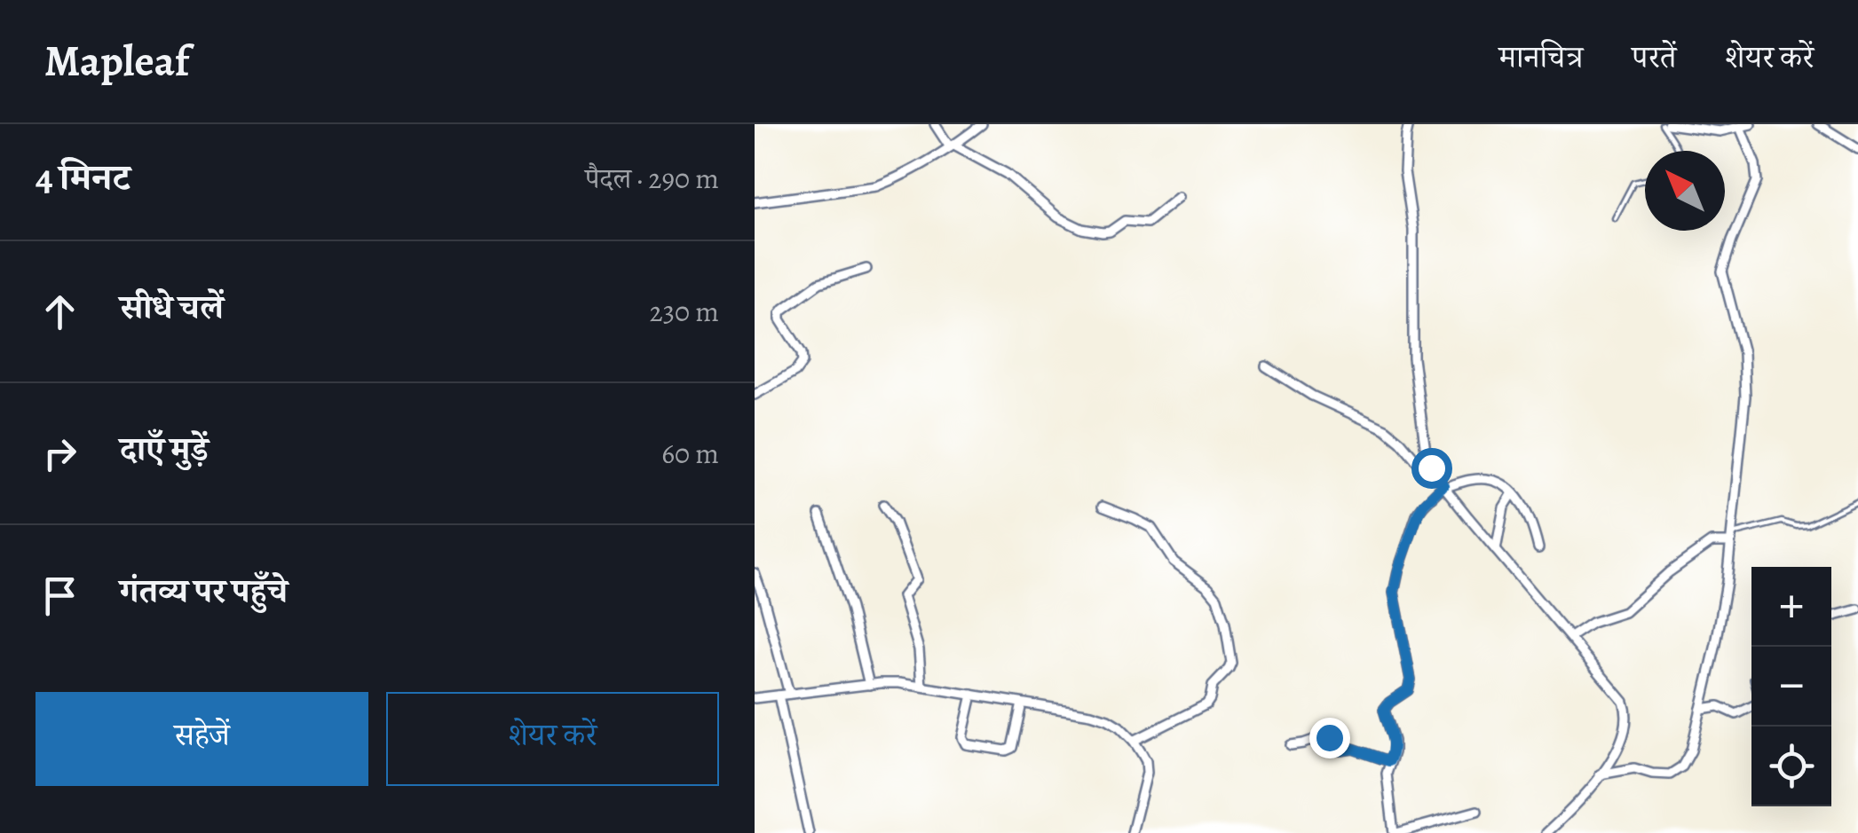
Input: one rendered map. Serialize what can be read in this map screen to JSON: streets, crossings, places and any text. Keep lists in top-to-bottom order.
{
  "north": "top left",
  "page": {
    "header": "Mapleaf",
    "nav": ["मानचित्र", "परतें", "शेयर करें"],
    "heading": ["4 मिनट", "पैदल · 290 m"],
    "list": [
      ["सीधे चलें", "230 m"],
      ["दाएँ मुड़ें", "60 m"],
      "गंतव्य पर पहुँचे"
    ],
    "map_buttons": ["+", "−"],
    "buttons": ["सहेजें", "शेयर करें"]
  }
}
